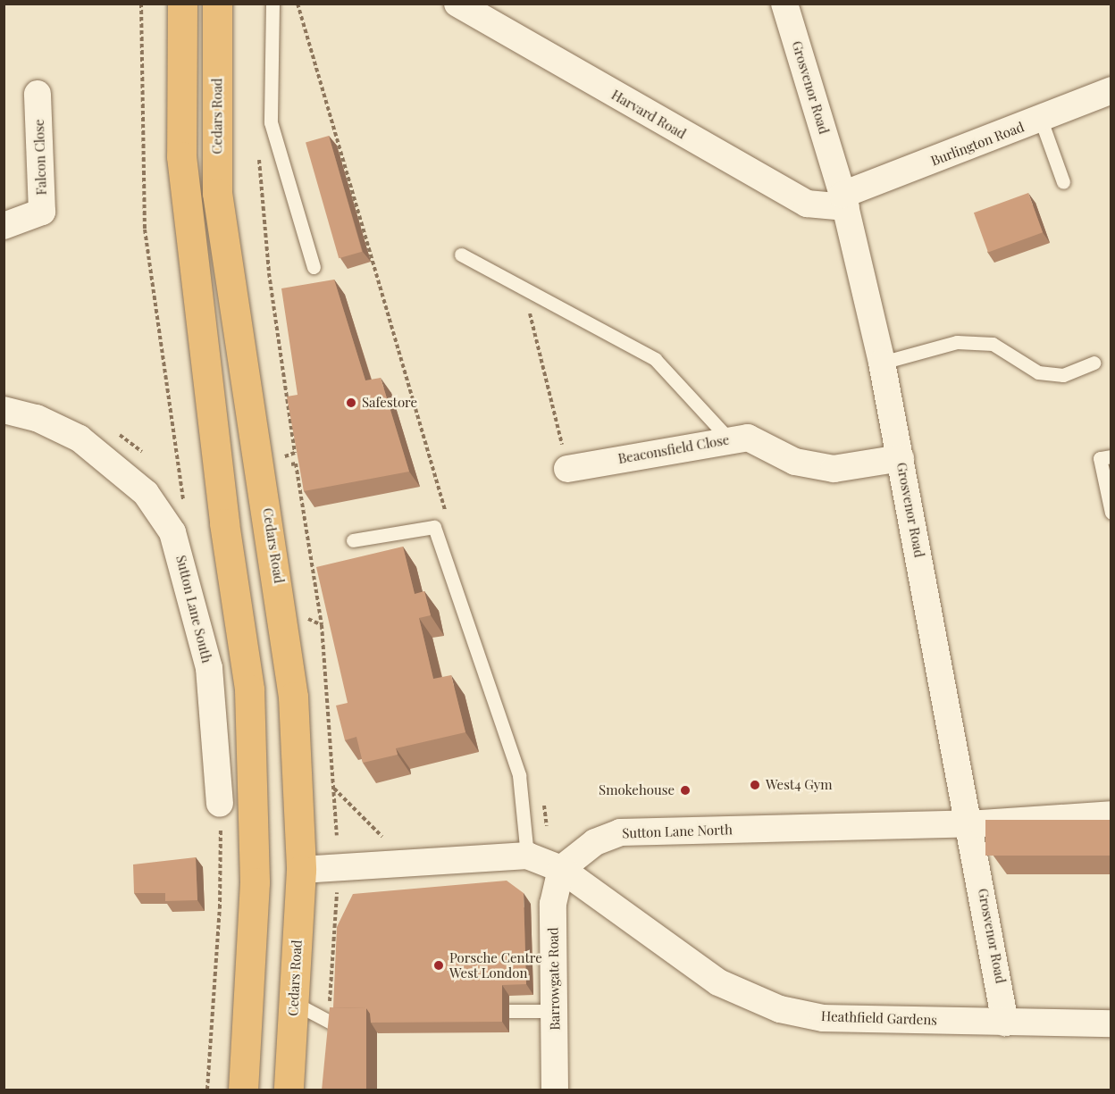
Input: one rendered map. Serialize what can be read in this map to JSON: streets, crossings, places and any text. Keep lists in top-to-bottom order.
{
  "streets": {
    "highway": ["Cedars Road"],
    "street": [
      "Grosvenor Road",
      "Harvard Road",
      "Burlington Road",
      "Falcon Close",
      "Beaconsfield Close",
      "Sutton Lane South",
      "Sutton Lane North",
      "Barrowgate Road",
      "Heathfield Gardens"
    ]
  },
  "crossings": [
    ["Grosvenor Road", "Harvard Road"],
    ["Grosvenor Road", "Burlington Road"],
    ["Grosvenor Road", "Beaconsfield Close"],
    ["Grosvenor Road", "Sutton Lane North"],
    ["Grosvenor Road", "Heathfield Gardens"],
    ["Harvard Road", "Burlington Road"],
    ["Sutton Lane North", "Barrowgate Road"],
    ["Sutton Lane North", "Heathfield Gardens"],
    ["Barrowgate Road", "Heathfield Gardens"]
  ],
  "places": [
    "Safestore",
    "West4 Gym",
    "Smokehouse",
    "Porsche Centre West London"
  ]
}
